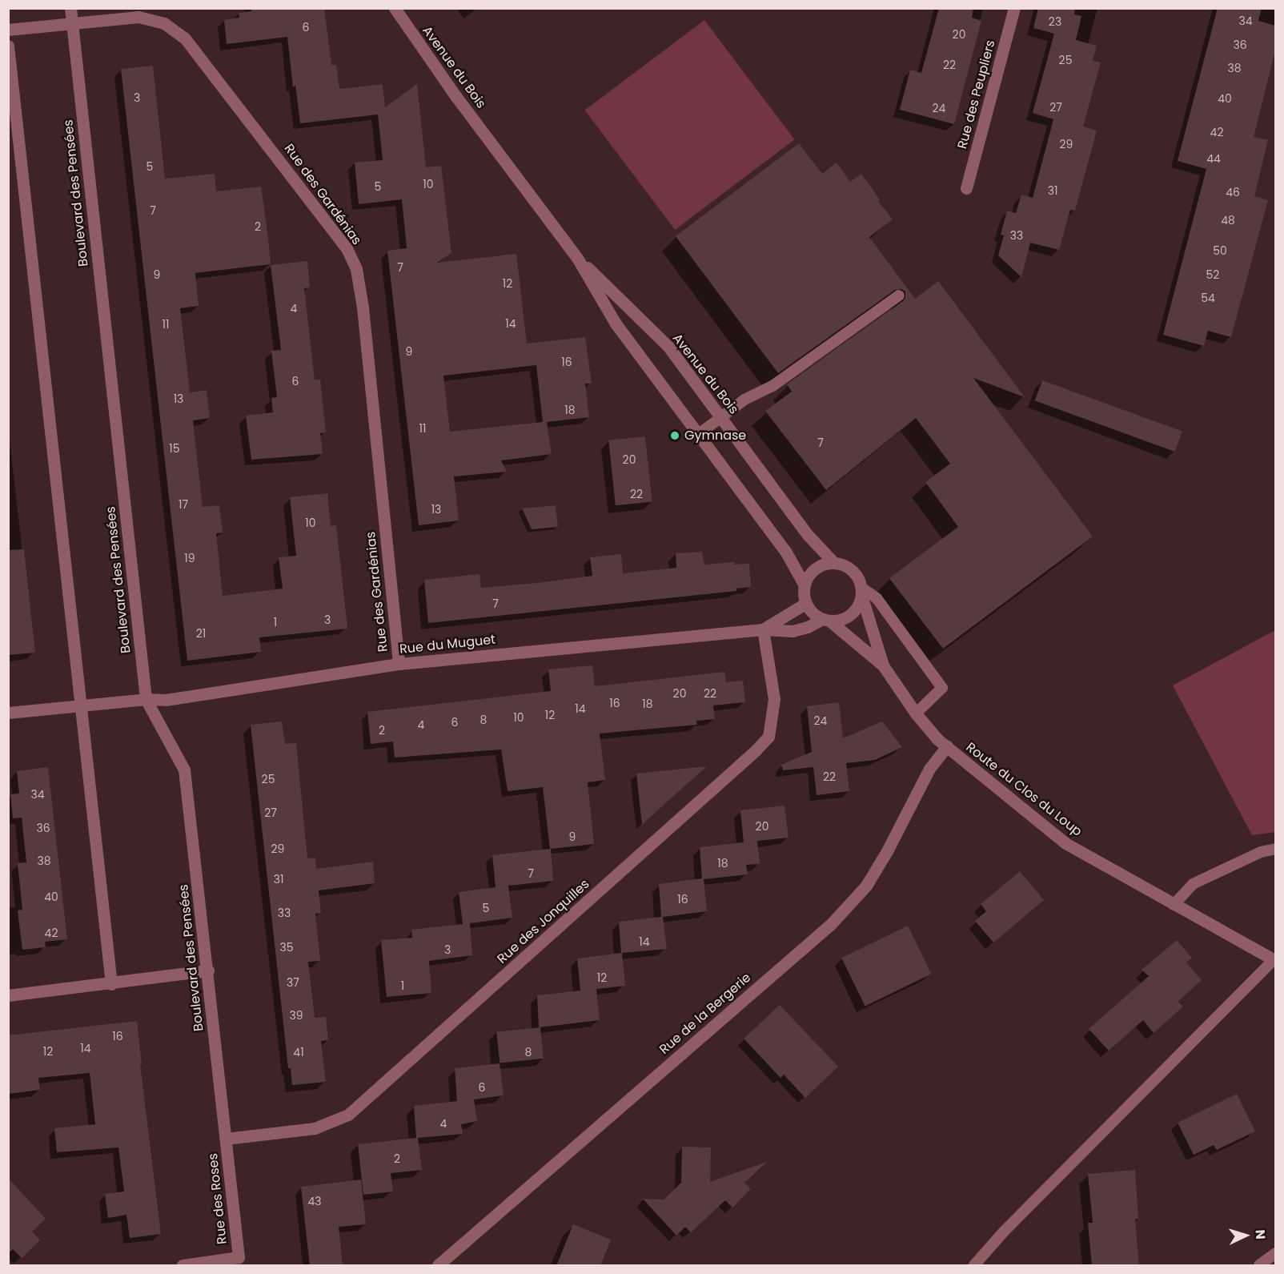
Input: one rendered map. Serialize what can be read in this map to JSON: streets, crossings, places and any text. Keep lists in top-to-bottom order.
{
  "streets": {
    "street": [
      "Avenue du Bois",
      "Rue des Peupliers",
      "Boulevard des Pensées",
      "Rue des Gardénias",
      "Rue du Muguet",
      "Route du Clos du Loup",
      "Rue des Jonquilles",
      "Rue de la Bergerie",
      "Rue des Roses"
    ]
  },
  "crossings": [
    ["Avenue du Bois", "Rue du Muguet"],
    ["Avenue du Bois", "Route du Clos du Loup"],
    ["Boulevard des Pensées", "Rue des Gardénias"],
    ["Boulevard des Pensées", "Rue du Muguet"],
    ["Boulevard des Pensées", "Rue des Jonquilles"],
    ["Boulevard des Pensées", "Rue des Roses"],
    ["Rue des Gardénias", "Rue du Muguet"],
    ["Rue du Muguet", "Route du Clos du Loup"],
    ["Rue du Muguet", "Rue des Jonquilles"],
    ["Route du Clos du Loup", "Rue de la Bergerie"],
    ["Rue des Jonquilles", "Rue des Roses"]
  ],
  "places": ["Gymnase"],
  "house_numbers": [
    "34",
    "23",
    "6",
    "20",
    "36",
    "25",
    "22",
    "38",
    "3",
    "40",
    "27",
    "24",
    "42",
    "29",
    "44",
    "5",
    "10",
    "5",
    "31",
    "46",
    "7",
    "48",
    "2",
    "33",
    "50",
    "7",
    "9",
    "52",
    "12",
    "54",
    "4",
    "14",
    "11",
    "9",
    "16",
    "6",
    "13",
    "18",
    "11",
    "7",
    "15",
    "20",
    "22",
    "17",
    "13",
    "10",
    "19",
    "7",
    "3",
    "1",
    "21",
    "20",
    "22",
    "16",
    "18",
    "14",
    "12",
    "10",
    "8",
    "24",
    "6",
    "4",
    "2",
    "22",
    "25",
    "34",
    "27",
    "20",
    "36",
    "9",
    "29",
    "38",
    "18",
    "7",
    "31",
    "40",
    "16",
    "5",
    "33",
    "42",
    "14",
    "35",
    "3",
    "12",
    "37",
    "1",
    "39",
    "16",
    "14",
    "12",
    "41",
    "8",
    "6",
    "4",
    "2",
    "43"
  ],
  "north": "right"
}
